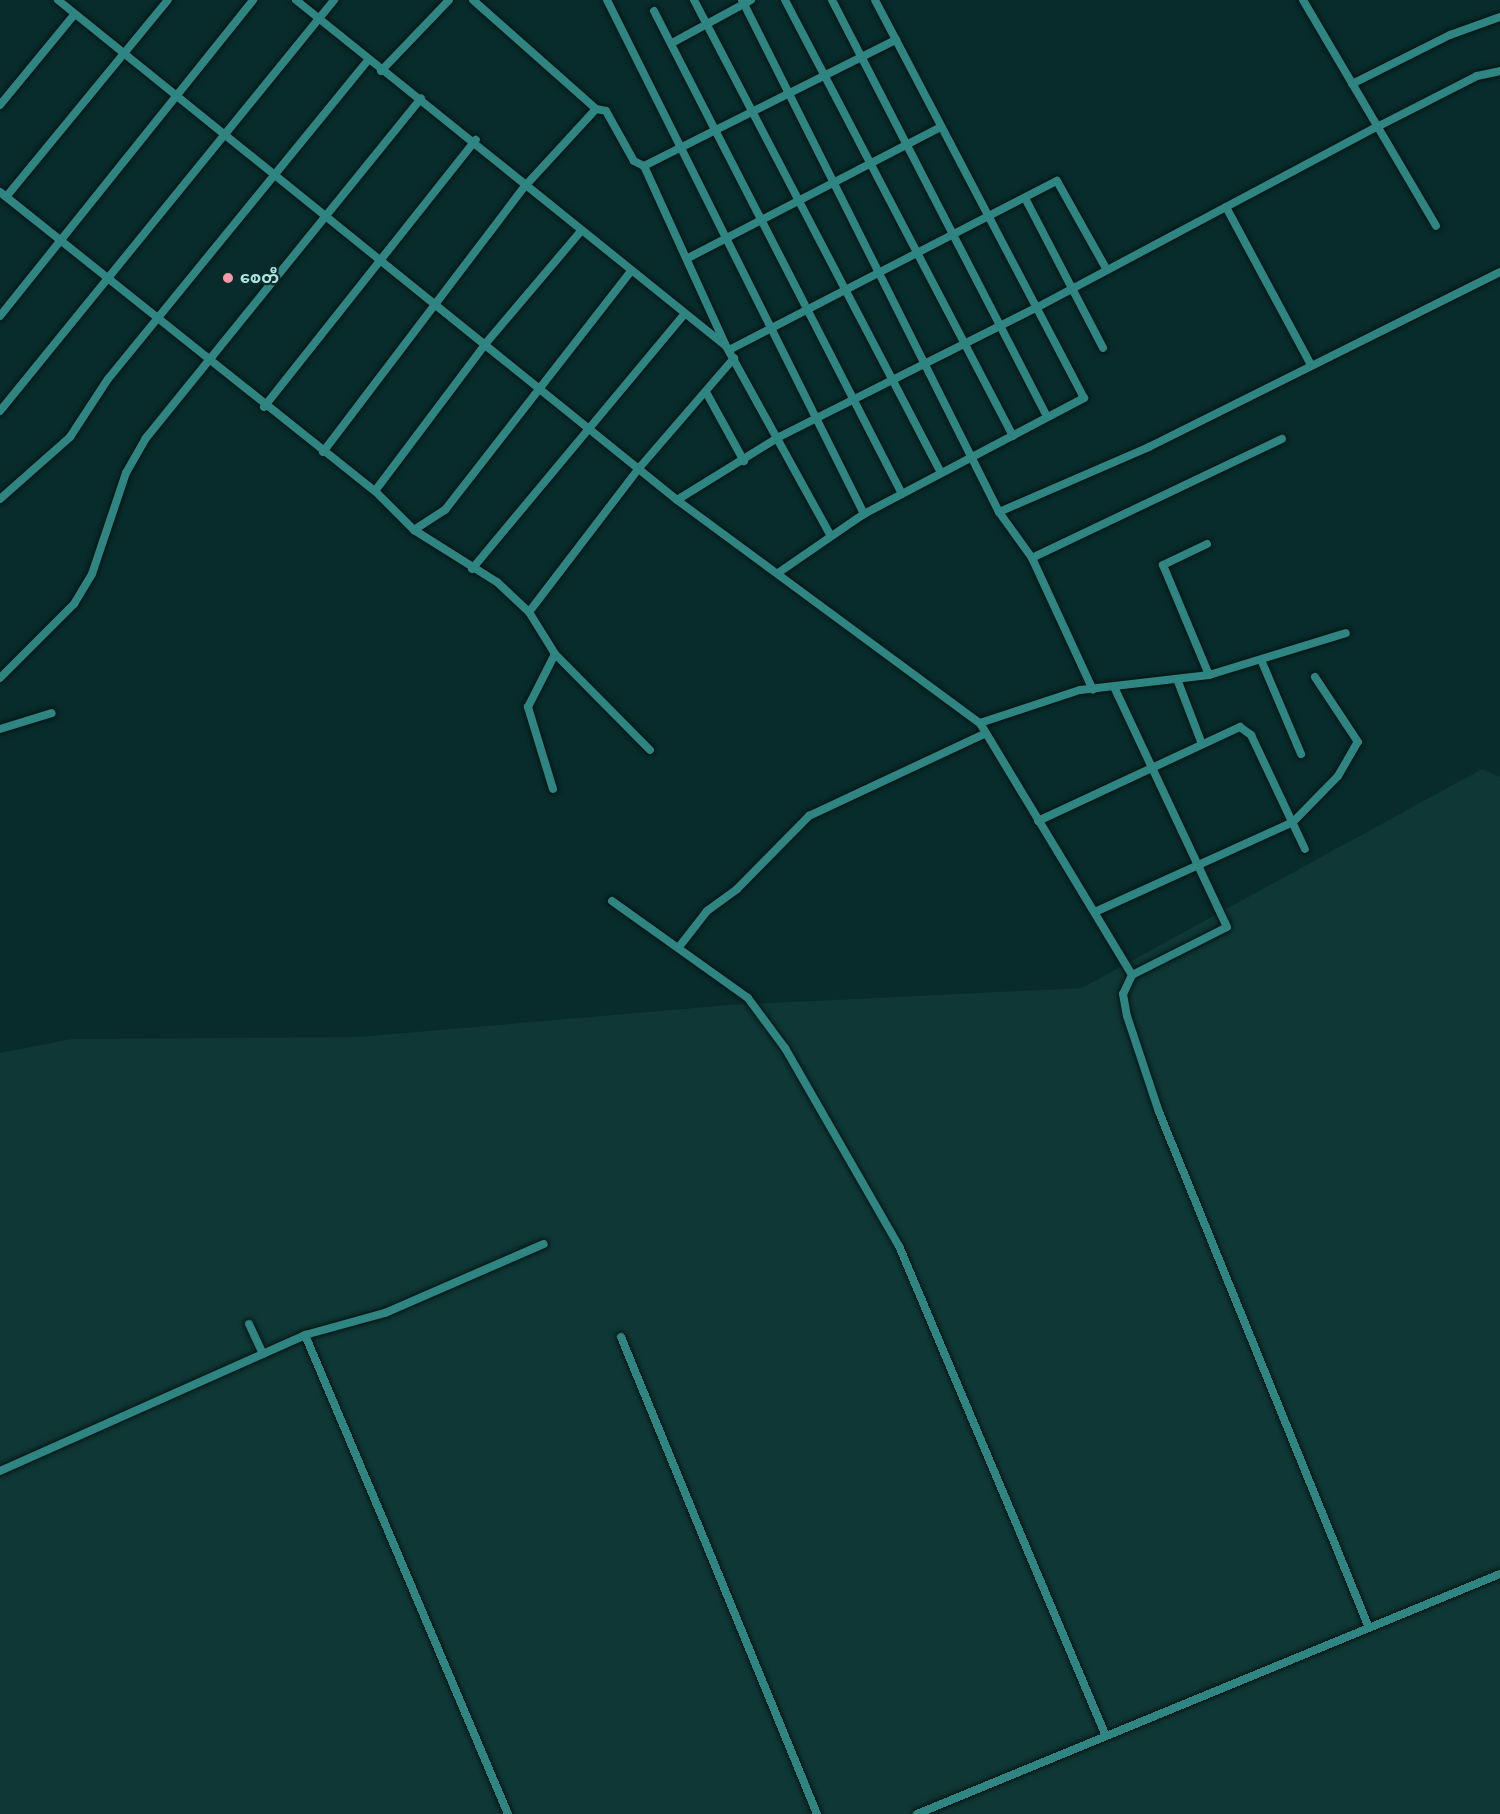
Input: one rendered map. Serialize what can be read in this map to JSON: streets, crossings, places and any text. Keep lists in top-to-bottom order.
{
  "places": ["စေတီ"]
}
